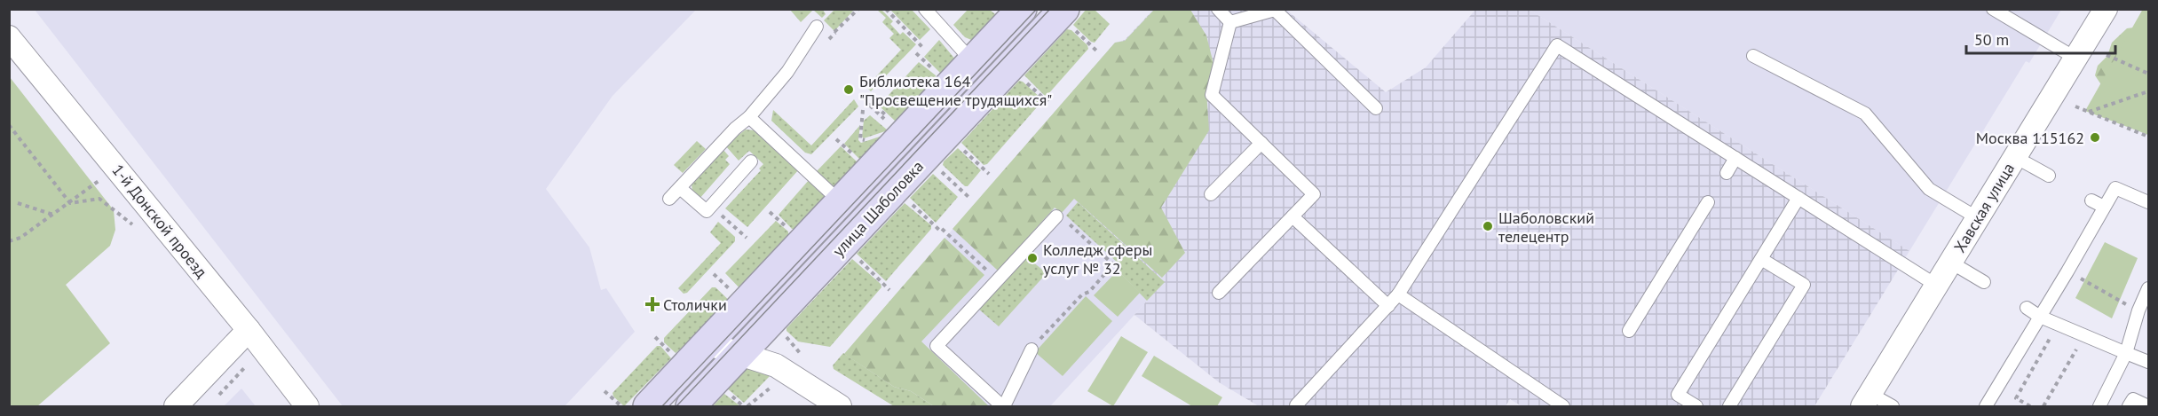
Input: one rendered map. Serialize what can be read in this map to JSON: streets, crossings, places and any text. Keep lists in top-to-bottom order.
{
  "streets": {
    "main road": ["улица Шаболовка"],
    "street": ["Хавская улица", "1-й Донской проезд"]
  },
  "places": {
    "other": [
      "Библиотека 164 \"Просвещение трудящихся\"",
      "Москва 115162",
      "Шаболовский телецентр",
      "Колледж сферы услуг № 32"
    ],
    "health": ["Столички"]
  },
  "scale_bar": "50 m"
}
